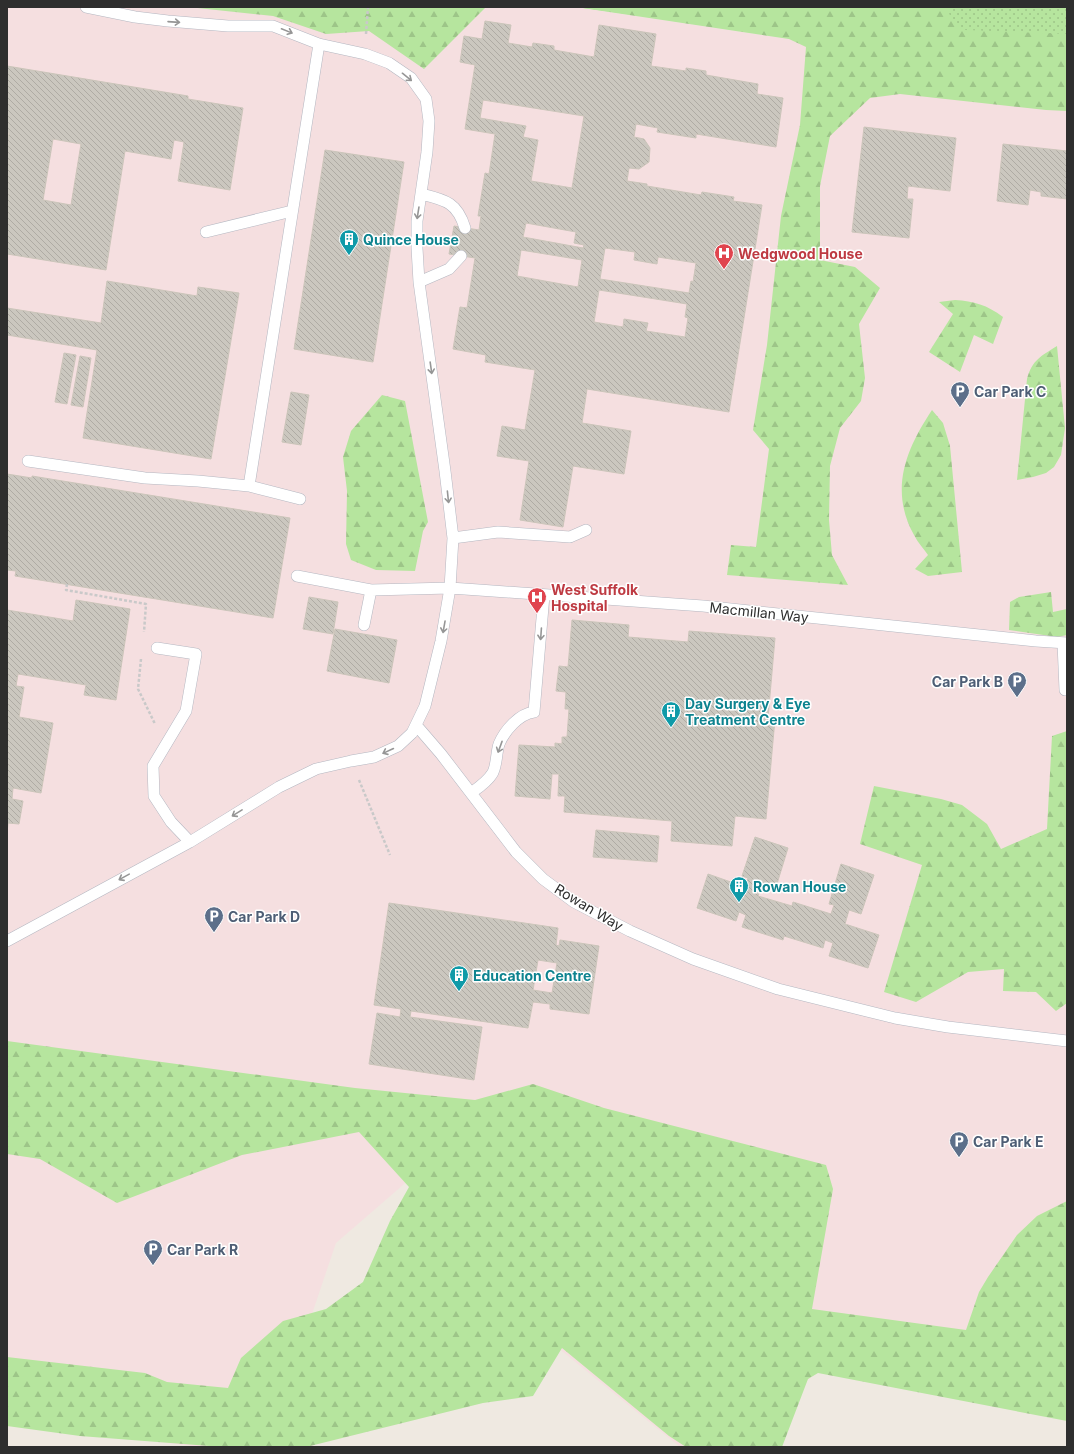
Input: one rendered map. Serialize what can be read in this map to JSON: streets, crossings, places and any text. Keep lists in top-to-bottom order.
{
  "streets": {
    "lane": ["Macmillan Way", "Rowan Way"]
  },
  "places": {
    "building": [
      "Quince House",
      "Day Surgery & Eye Treatment Centre",
      "Rowan House",
      "Education Centre"
    ],
    "hospital": ["Wedgwood House", "West Suffolk Hospital"],
    "parking": [
      "Car Park C",
      "Car Park B",
      "Car Park D",
      "Car Park E",
      "Car Park R"
    ]
  }
}
